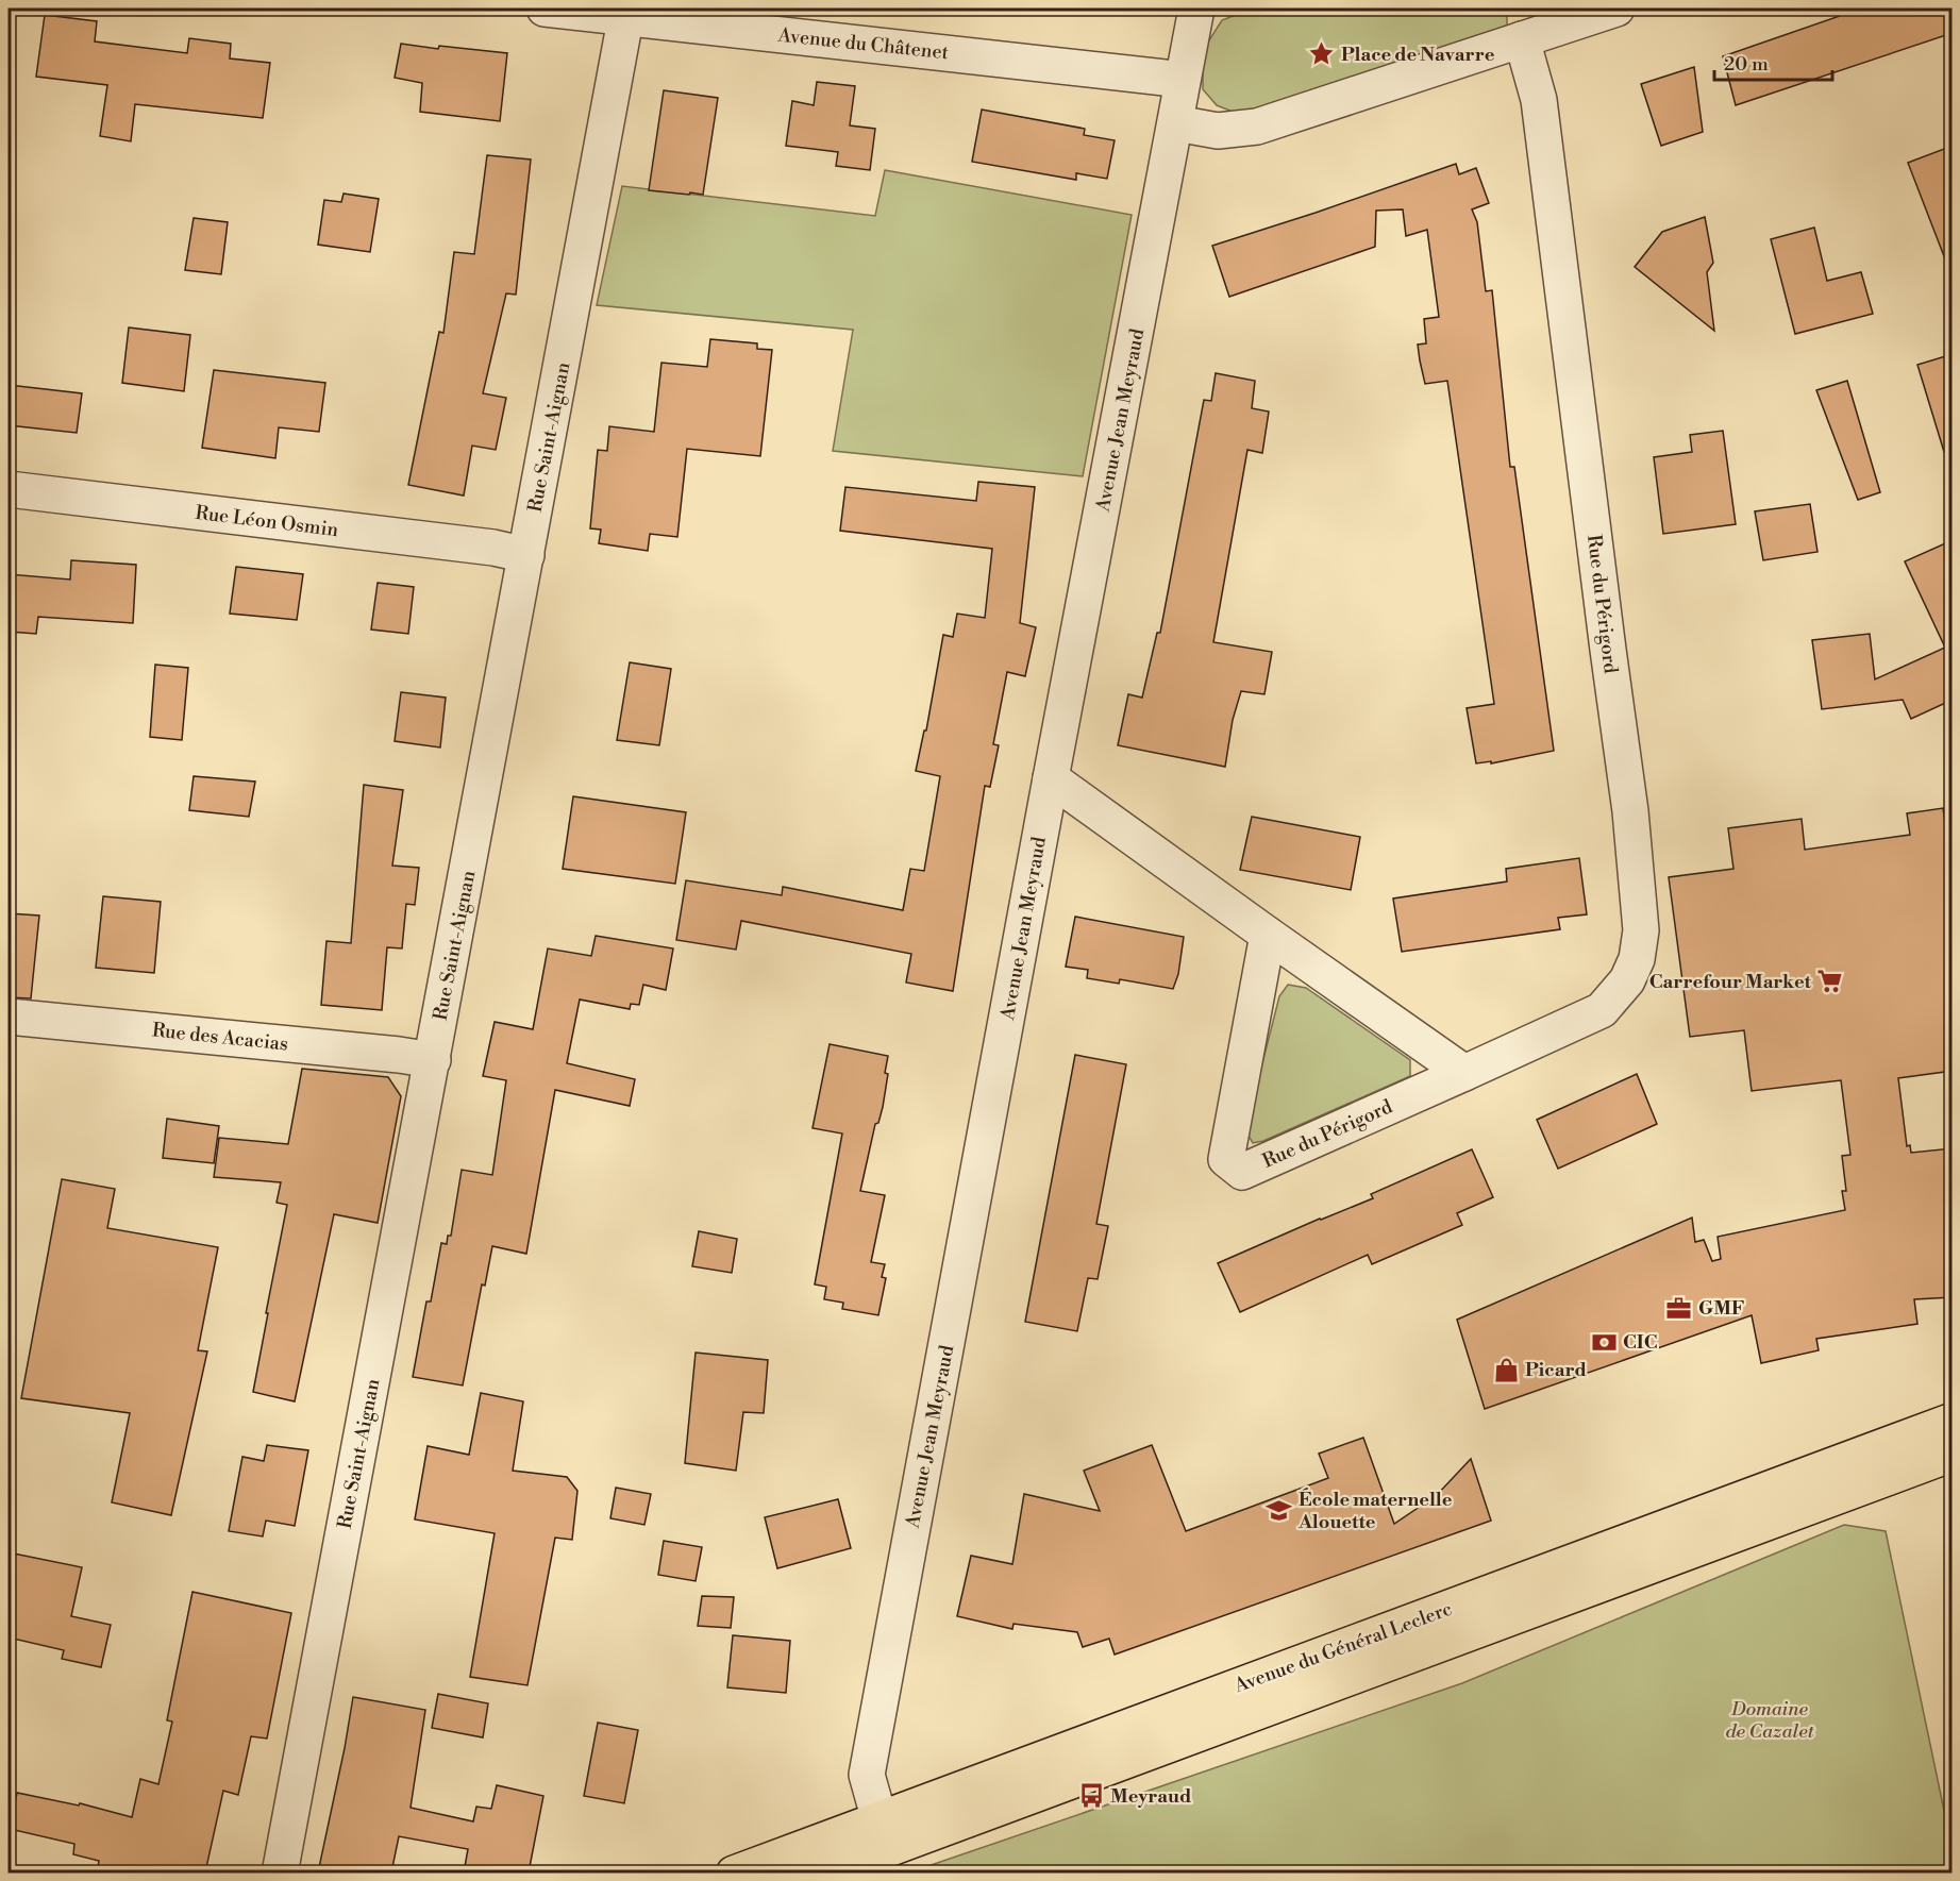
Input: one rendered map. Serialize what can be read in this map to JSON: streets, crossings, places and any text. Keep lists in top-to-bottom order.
{
  "streets": {
    "main road": ["Avenue du Général Leclerc"],
    "street": [
      "Avenue du Châtenet",
      "Avenue Jean Meyraud",
      "Rue Saint-Aignan",
      "Rue Léon Osmin",
      "Rue du Périgord",
      "Rue des Acacias"
    ]
  },
  "crossings": [
    ["Avenue du Châtenet", "Avenue Jean Meyraud"],
    ["Avenue du Châtenet", "Rue Saint-Aignan"],
    ["Avenue Jean Meyraud", "Avenue du Général Leclerc"],
    ["Rue Saint-Aignan", "Rue Léon Osmin"],
    ["Rue Saint-Aignan", "Rue des Acacias"]
  ],
  "parks": ["Domaine de Cazalet"],
  "places": {
    "place": ["Place de Navarre"],
    "supermarket": ["Carrefour Market"],
    "office": ["GMF"],
    "bank": ["CIC"],
    "shop": ["Picard"],
    "school or university": ["École maternelle Alouette"],
    "bus stop": ["Meyraud"]
  },
  "scale_bar": "20 m"
}
